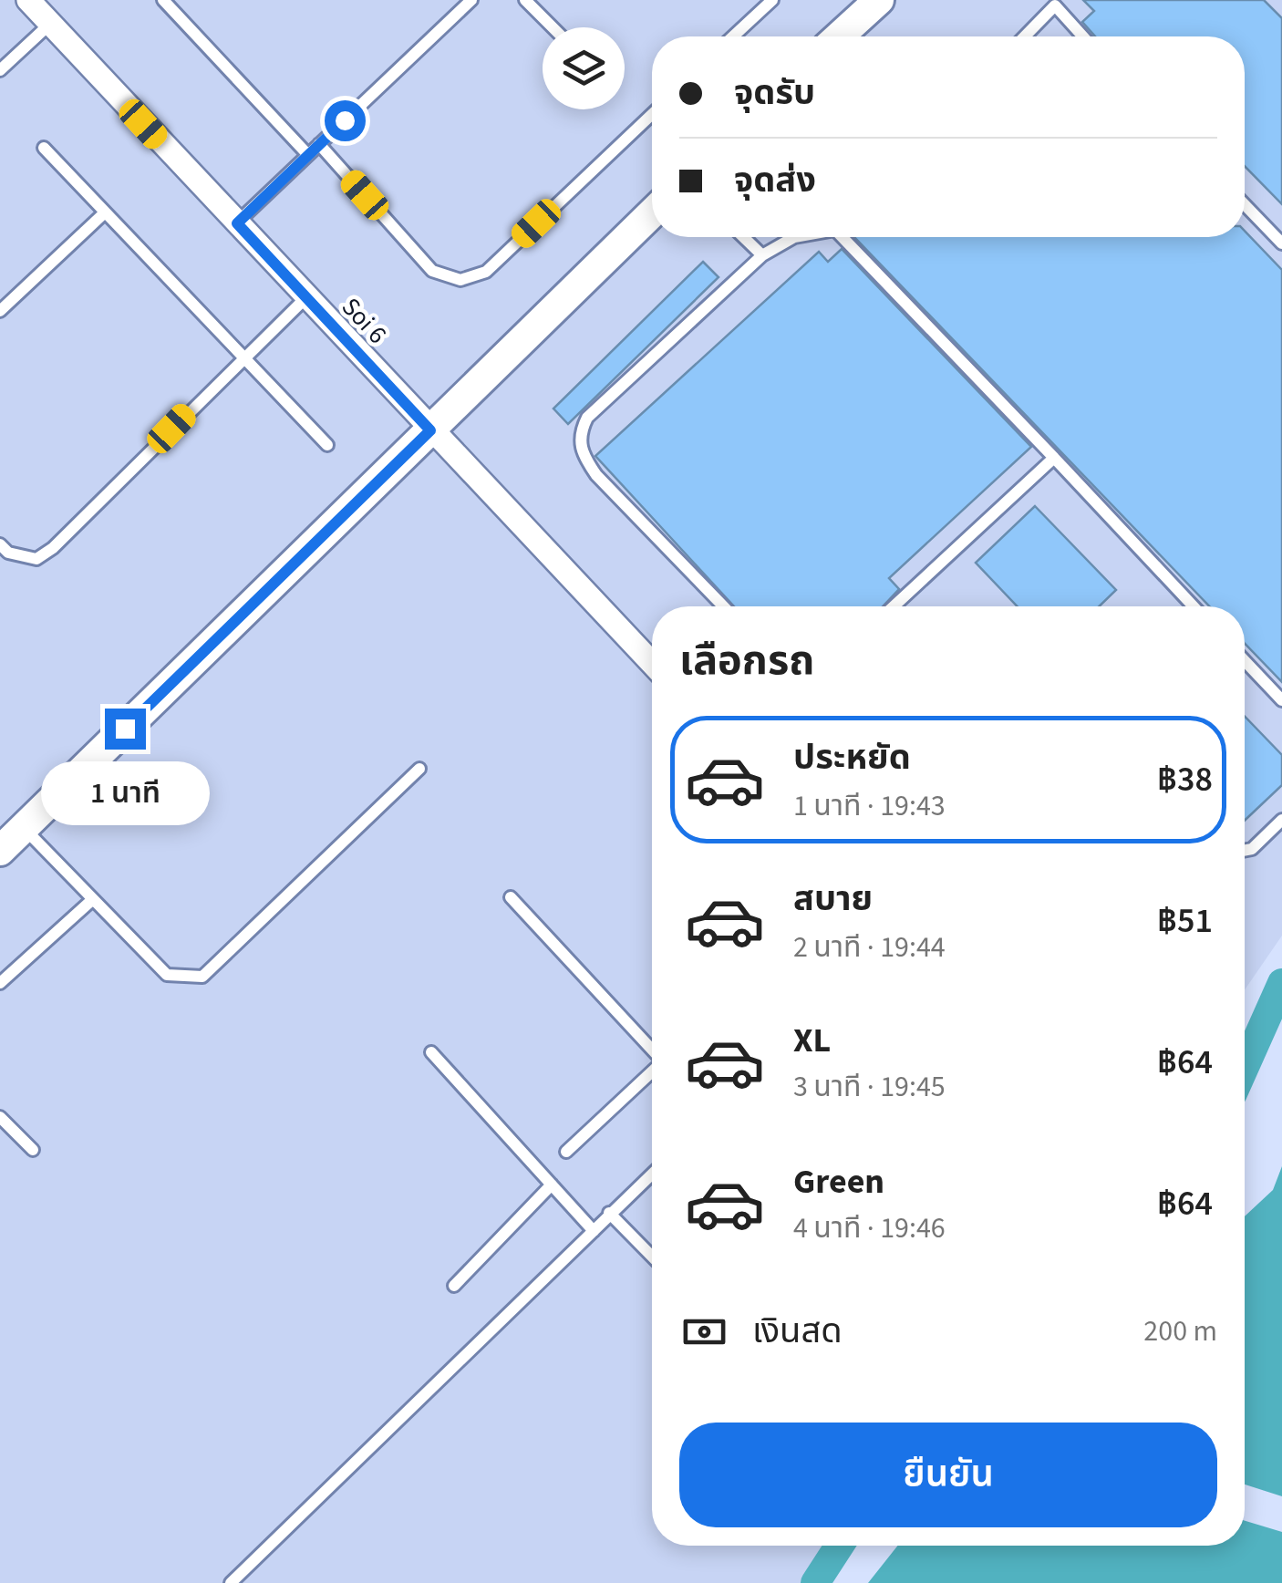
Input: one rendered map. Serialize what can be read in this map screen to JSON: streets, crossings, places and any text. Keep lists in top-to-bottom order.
{
  "streets": {
    "street": ["Soi 6"]
  },
  "page": {
    "banner": ["จุดรับ", "จุดส่ง"],
    "heading": "เลือกรถ",
    "list": [
      {
        "name": "ประหยัด",
        "note": "1 นาที · 19:43",
        "value": "฿38"
      },
      {
        "name": "สบาย",
        "note": "2 นาที · 19:44",
        "value": "฿51"
      },
      {
        "name": "XL",
        "note": "3 นาที · 19:45",
        "value": "฿64"
      },
      {
        "name": "Green",
        "note": "4 นาที · 19:46",
        "value": "฿64"
      }
    ],
    "bubble": "1 นาที",
    "pay": ["เงินสด", "200 m"],
    "buttons": "ยืนยัน"
  }
}
